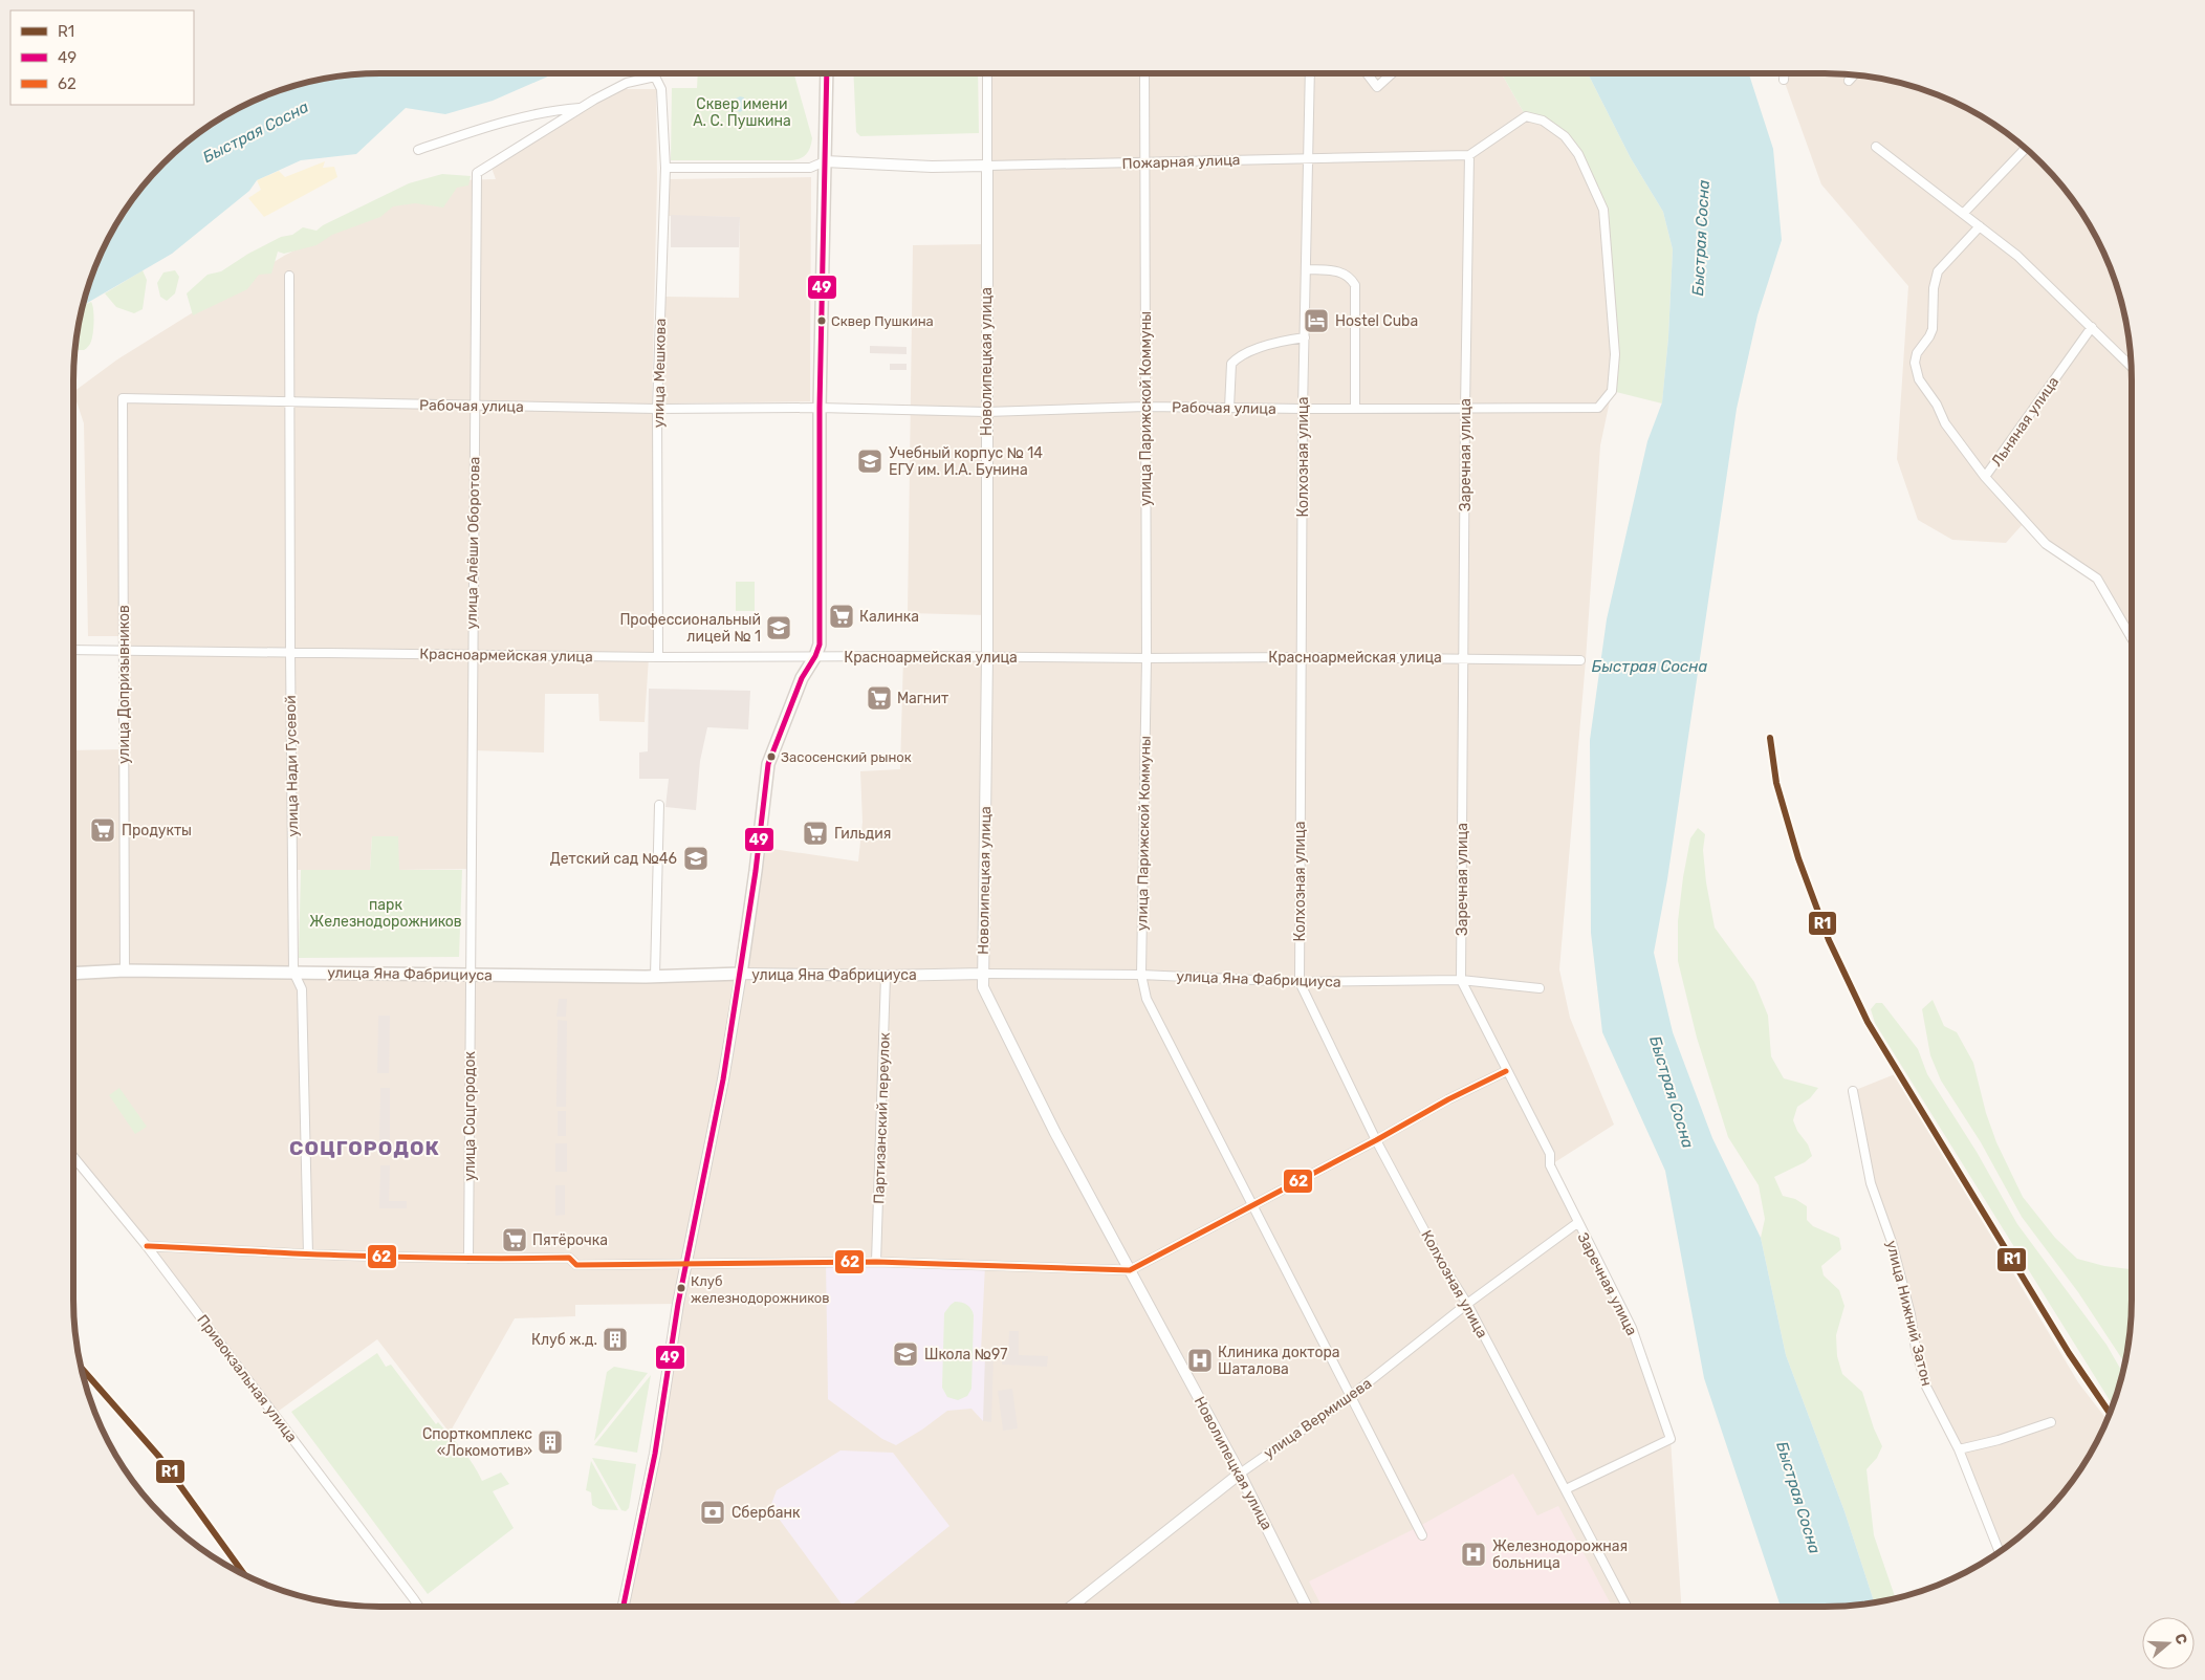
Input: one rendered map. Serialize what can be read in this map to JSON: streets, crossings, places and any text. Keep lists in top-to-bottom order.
{
  "streets": {
    "main road": ["улица Яна Фабрициуса"],
    "street": [
      "Пожарная улица",
      "Новолипецкая улица",
      "улица Мешкова",
      "Рабочая улица",
      "улица Парижской Коммуны",
      "Льняная улица",
      "Заречная улица",
      "Колхозная улица",
      "улица Алёши Оборотова",
      "Красноармейская улица",
      "улица Допризывников",
      "улица Нади Гусевой",
      "улица Соцгородок",
      "Партизанский переулок",
      "улица Нижний Затон",
      "Привокзальная улица",
      "улица Вермишева"
    ]
  },
  "crossings": [
    ["Пожарная улица", "Новолипецкая улица"],
    ["Пожарная улица", "Рабочая улица"],
    ["Пожарная улица", "улица Парижской Коммуны"],
    ["Пожарная улица", "Заречная улица"],
    ["Пожарная улица", "Колхозная улица"],
    ["Новолипецкая улица", "Рабочая улица"],
    ["Новолипецкая улица", "Красноармейская улица"],
    ["Новолипецкая улица", "улица Яна Фабрициуса"],
    ["Новолипецкая улица", "улица Вермишева"],
    ["улица Мешкова", "Рабочая улица"],
    ["улица Мешкова", "улица Алёши Оборотова"],
    ["улица Мешкова", "Красноармейская улица"],
    ["Рабочая улица", "улица Парижской Коммуны"],
    ["Рабочая улица", "Заречная улица"],
    ["Рабочая улица", "Колхозная улица"],
    ["Рабочая улица", "улица Алёши Оборотова"],
    ["Рабочая улица", "улица Допризывников"],
    ["Рабочая улица", "улица Нади Гусевой"],
    ["улица Парижской Коммуны", "Красноармейская улица"],
    ["улица Парижской Коммуны", "улица Яна Фабрициуса"],
    ["улица Парижской Коммуны", "улица Вермишева"],
    ["Заречная улица", "Колхозная улица"],
    ["Заречная улица", "Красноармейская улица"],
    ["Заречная улица", "улица Яна Фабрициуса"],
    ["Заречная улица", "улица Вермишева"],
    ["Колхозная улица", "Красноармейская улица"],
    ["Колхозная улица", "улица Яна Фабрициуса"],
    ["Колхозная улица", "улица Вермишева"],
    ["улица Алёши Оборотова", "Красноармейская улица"],
    ["улица Алёши Оборотова", "улица Яна Фабрициуса"],
    ["улица Алёши Оборотова", "улица Соцгородок"],
    ["Красноармейская улица", "улица Допризывников"],
    ["Красноармейская улица", "улица Нади Гусевой"],
    ["улица Допризывников", "улица Яна Фабрициуса"],
    ["улица Нади Гусевой", "улица Яна Фабрициуса"],
    ["улица Яна Фабрициуса", "улица Соцгородок"],
    ["улица Яна Фабрициуса", "Партизанский переулок"]
  ],
  "districts": ["СОЦГОРОДОК"],
  "water": ["Быстрая Сосна"],
  "parks": ["Сквер имени А. С. Пушкина", "парк Железнодорожников"],
  "places": {
    "other": ["Сквер Пушкина", "Засосенский рынок", "Клуб железнодорожников"],
    "hotel": ["Hostel Cuba"],
    "school or university": [
      "Учебный корпус № 14 ЕГУ им. И.А. Бунина",
      "Профессиональный лицей № 1",
      "Детский сад №46",
      "Школа №97"
    ],
    "supermarket": [
      "Калинка",
      "Магнит",
      "Продукты",
      "Гильдия",
      "Пятёрочка"
    ],
    "building": ["Клуб ж.д.", "Спорткомплекс «Локомотив»"],
    "hospital": ["Клиника доктора Шаталова", "Железнодорожная больница"],
    "bank": ["Сбербанк"]
  },
  "lines": ["transit line 49", "transit line R1", "transit line 62"],
  "legend": ["R1", "49", "62"],
  "north": "right"
}
